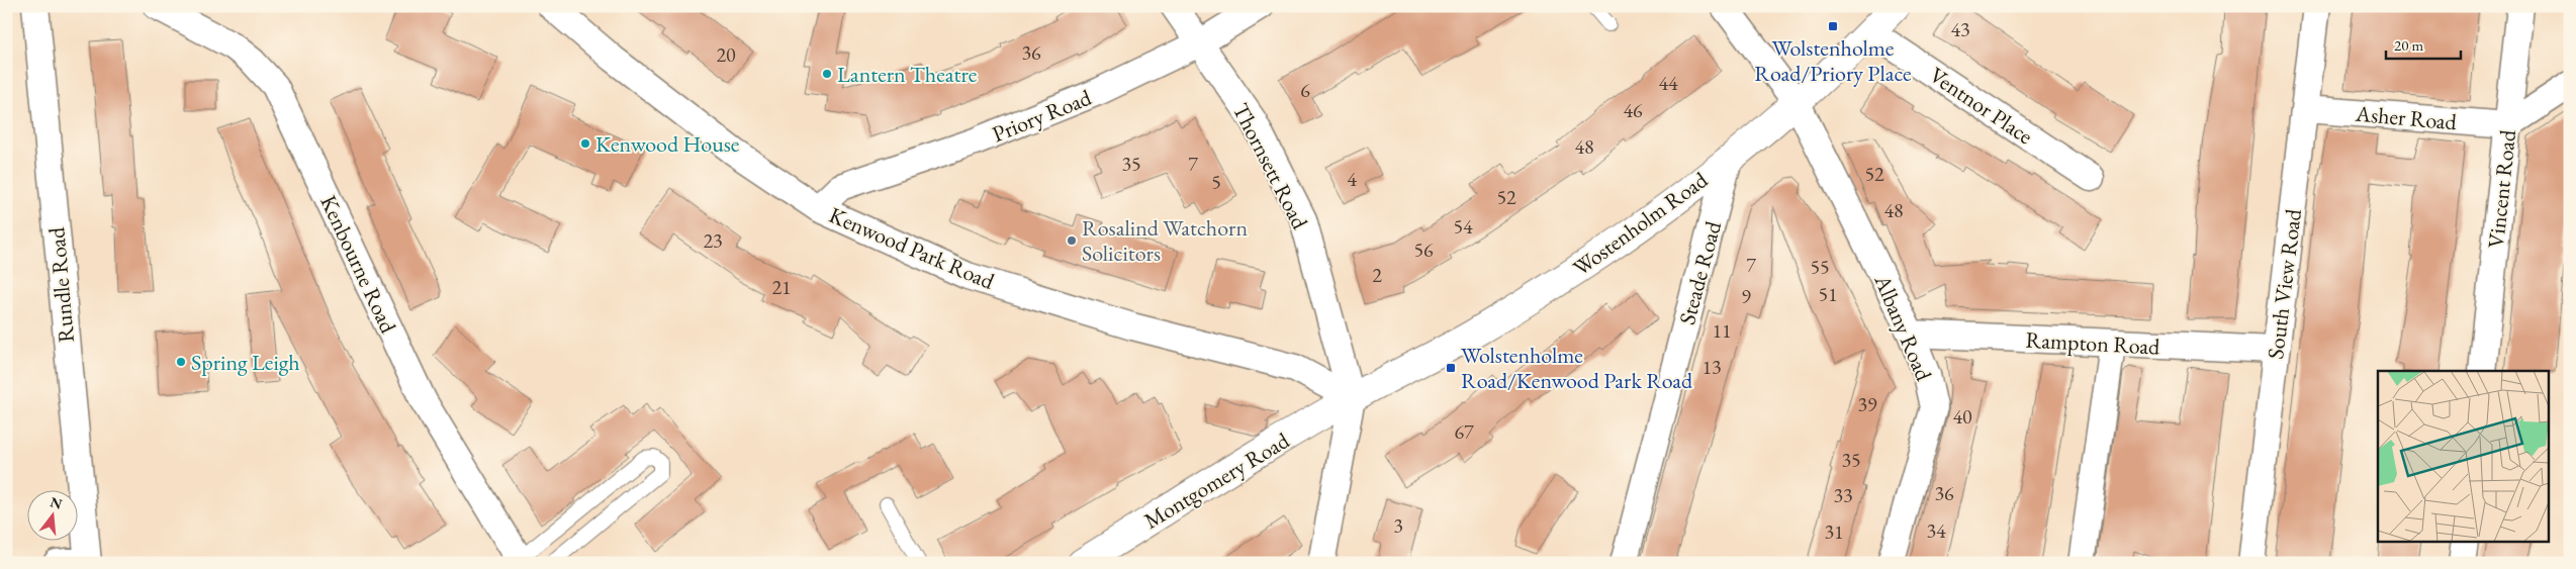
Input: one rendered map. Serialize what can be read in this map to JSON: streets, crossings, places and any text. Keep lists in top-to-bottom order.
{
  "streets": {
    "street": [
      "Ventnor Place",
      "Priory Road",
      "Asher Road",
      "Thornsett Road",
      "Vincent Road",
      "Wostenholm Road",
      "Kenwood Park Road",
      "Kenbourne Road",
      "Steade Road",
      "South View Road",
      "Rundle Road",
      "Albany Road",
      "Rampton Road",
      "Montgomery Road"
    ]
  },
  "crossings": [
    ["Ventnor Place", "Wostenholm Road"],
    ["Priory Road", "Thornsett Road"],
    ["Priory Road", "Kenwood Park Road"],
    ["Asher Road", "Vincent Road"],
    ["Asher Road", "South View Road"],
    ["Thornsett Road", "Wostenholm Road"],
    ["Thornsett Road", "Kenwood Park Road"],
    ["Thornsett Road", "Montgomery Road"],
    ["Wostenholm Road", "Kenwood Park Road"],
    ["Wostenholm Road", "Steade Road"],
    ["Wostenholm Road", "Albany Road"],
    ["Wostenholm Road", "Montgomery Road"],
    ["Kenwood Park Road", "Montgomery Road"],
    ["South View Road", "Rampton Road"],
    ["Albany Road", "Rampton Road"]
  ],
  "places": {
    "transit": ["Wolstenholme Road/Priory Place", "Wolstenholme Road/Kenwood Park Road"],
    "other": [
      "Lantern Theatre",
      "Kenwood House",
      "Rosalind Watchorn Solicitors",
      "Spring Leigh"
    ]
  },
  "house_numbers": [
    "43",
    "36",
    "20",
    "44",
    "6",
    "46",
    "48",
    "35",
    "7",
    "52",
    "4",
    "5",
    "52",
    "48",
    "54",
    "23",
    "56",
    "7",
    "55",
    "2",
    "21",
    "51",
    "9",
    "11",
    "13",
    "39",
    "40",
    "67",
    "35",
    "36",
    "33",
    "3",
    "34",
    "31"
  ],
  "scale_bar": "20 m",
  "north": "top"
}
